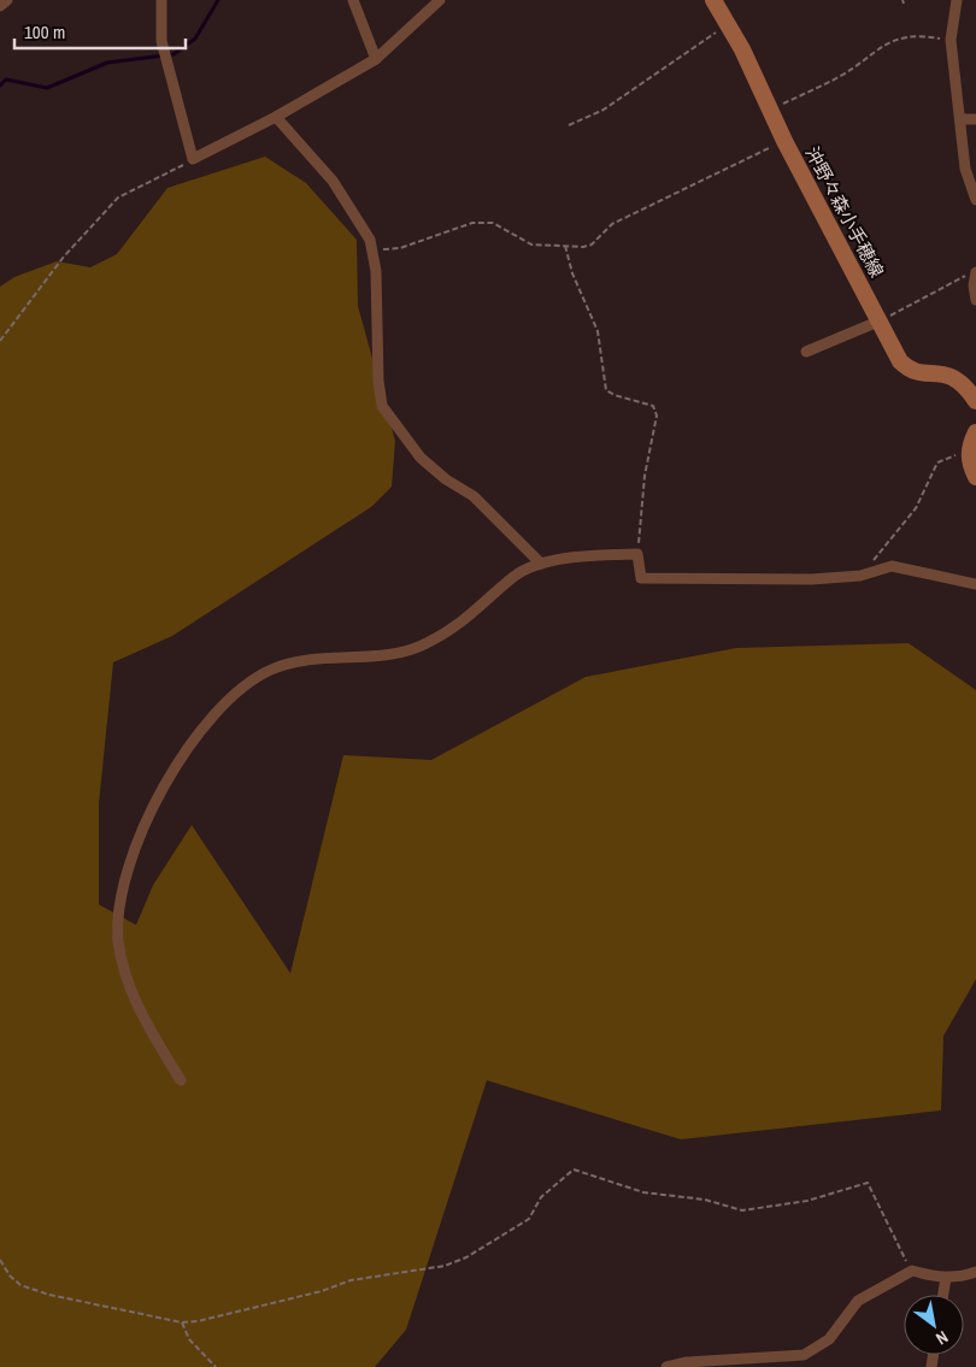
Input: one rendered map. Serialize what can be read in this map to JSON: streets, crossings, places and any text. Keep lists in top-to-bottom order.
{
  "streets": {
    "main road": ["沖野々森小手穂線"]
  },
  "scale_bar": "100 m",
  "north": "bottom right"
}
